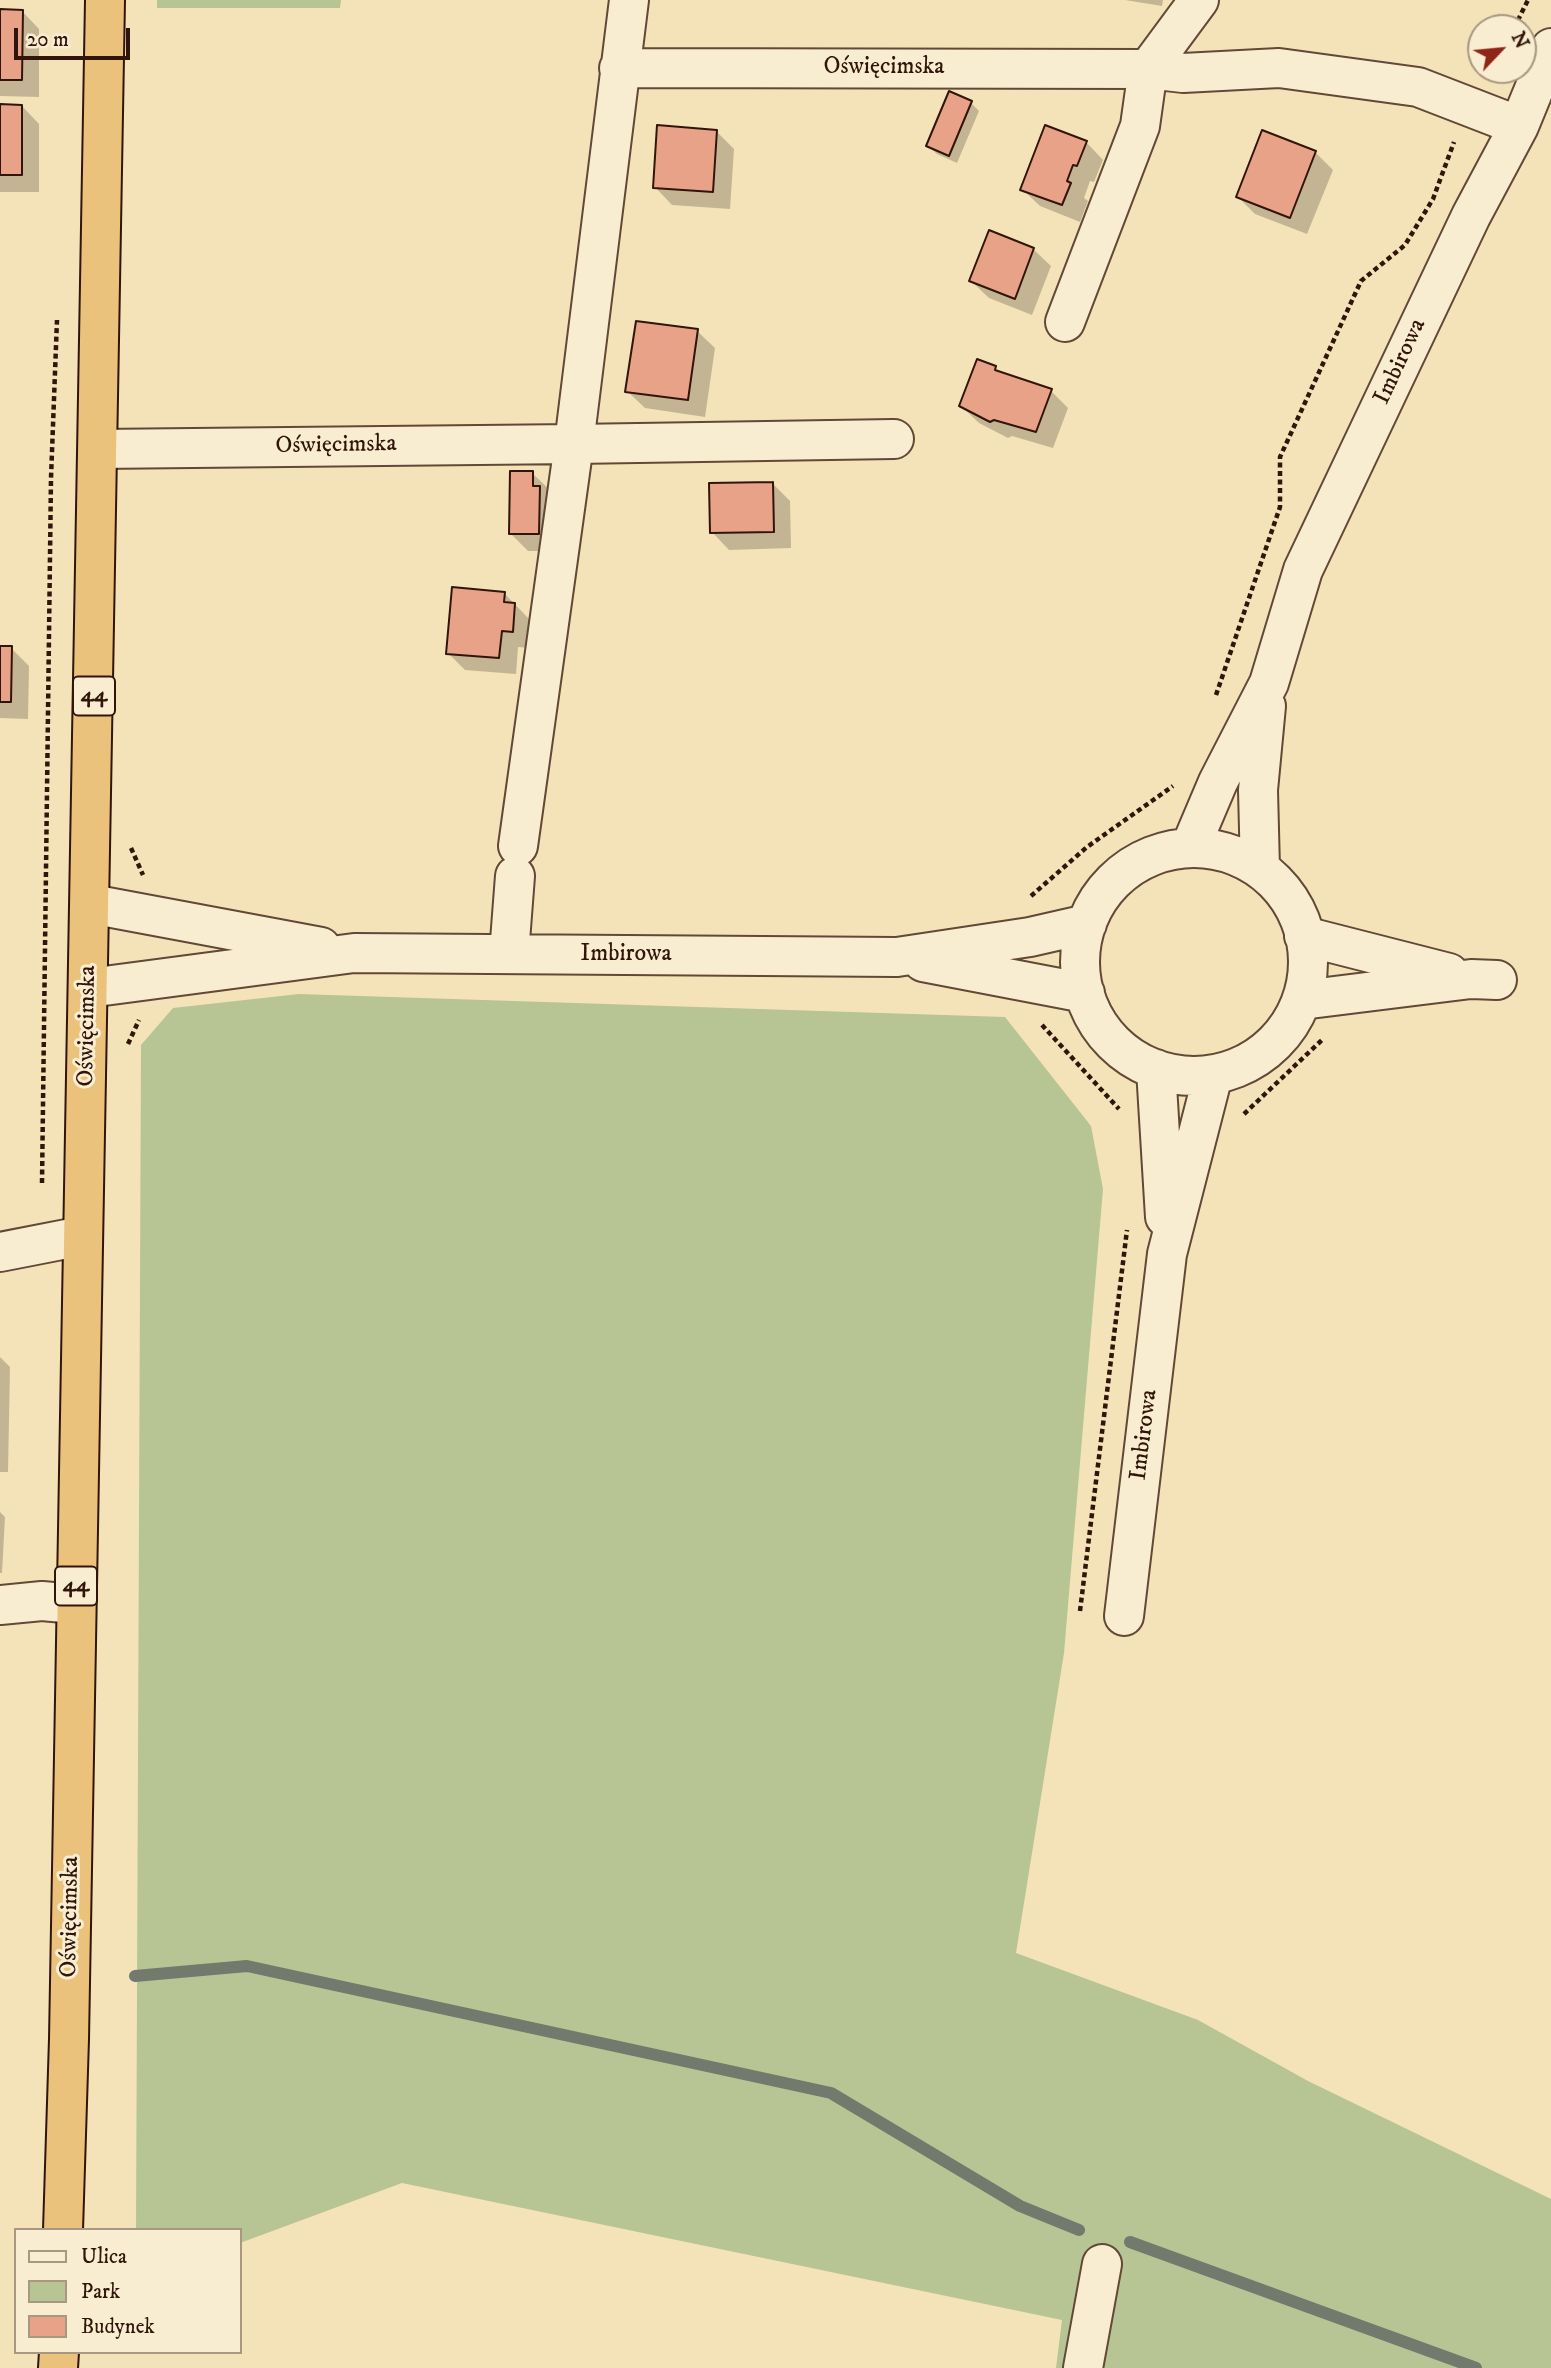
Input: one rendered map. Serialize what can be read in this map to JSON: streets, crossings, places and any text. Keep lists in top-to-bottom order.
{
  "streets": {
    "highway": ["Oświęcimska", "44"],
    "street": ["Imbirowa"]
  },
  "crossings": [
    ["Oświęcimska", "Imbirowa"]
  ],
  "legend": ["Ulica", "Park", "Budynek"],
  "scale_bar": "20 m",
  "north": "top right"
}
